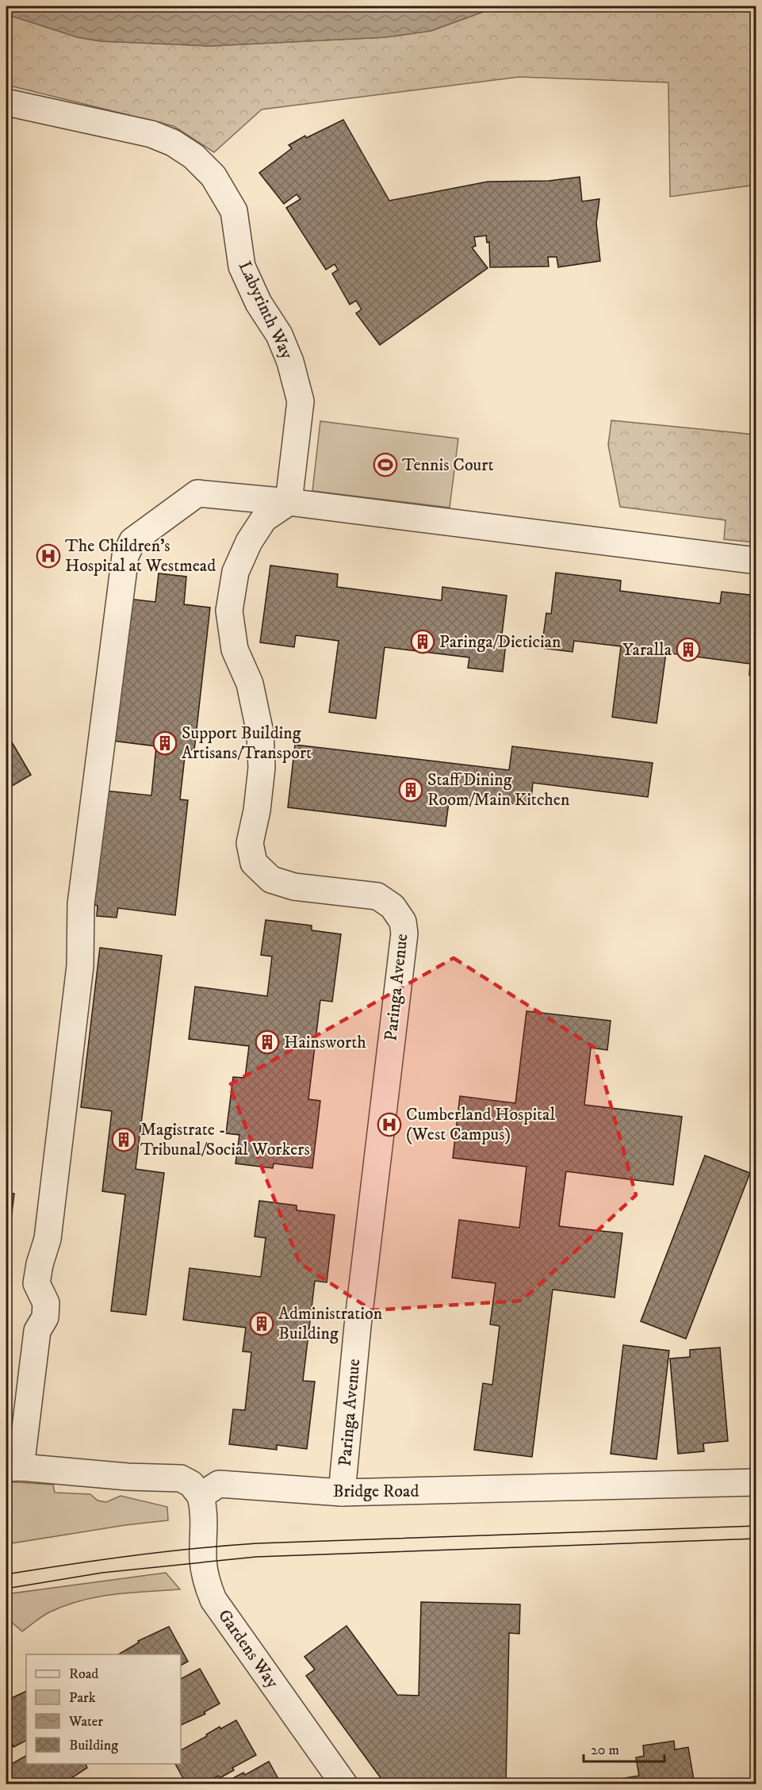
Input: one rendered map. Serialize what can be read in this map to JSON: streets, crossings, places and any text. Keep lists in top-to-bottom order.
{
  "streets": {
    "lane": [
      "Labyrinth Way",
      "Paringa Avenue",
      "Bridge Road",
      "Gardens Way"
    ]
  },
  "crossings": [
    ["Labyrinth Way", "Paringa Avenue"],
    ["Paringa Avenue", "Bridge Road"],
    ["Bridge Road", "Gardens Way"]
  ],
  "places": {
    "sports": ["Tennis Court"],
    "hospital": ["The Children's Hospital at Westmead", "Cumberland Hospital (West Campus)"],
    "building": [
      "Paringa/Dietician",
      "Yaralla",
      "Support Building Artisans/Transport",
      "Staff Dining Room/Main Kitchen",
      "Hainsworth",
      "Magistrate - Tribunal/Social Workers",
      "Administration Building"
    ]
  },
  "legend": [
    "Road",
    "Park",
    "Water",
    "Building"
  ],
  "scale_bar": "20 m"
}
